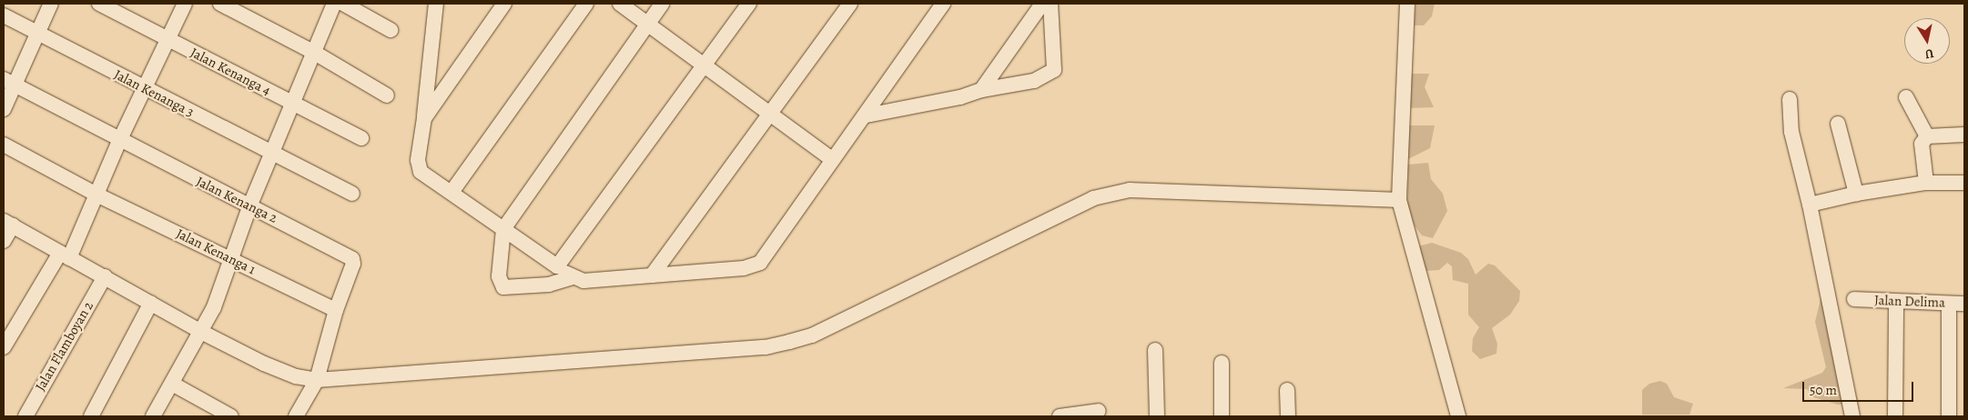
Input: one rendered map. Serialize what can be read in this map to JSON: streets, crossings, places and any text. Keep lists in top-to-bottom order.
{
  "streets": {
    "street": [
      "Jalan Kenanga 4",
      "Jalan Kenanga 3",
      "Jalan Kenanga 2",
      "Jalan Kenanga 1",
      "Jalan Delima",
      "Jalan Flamboyan 2"
    ]
  },
  "crossings": [
    ["Jalan Kenanga 2", "Jalan Kenanga 1"]
  ],
  "scale_bar": "50 m",
  "north": "bottom"
}
